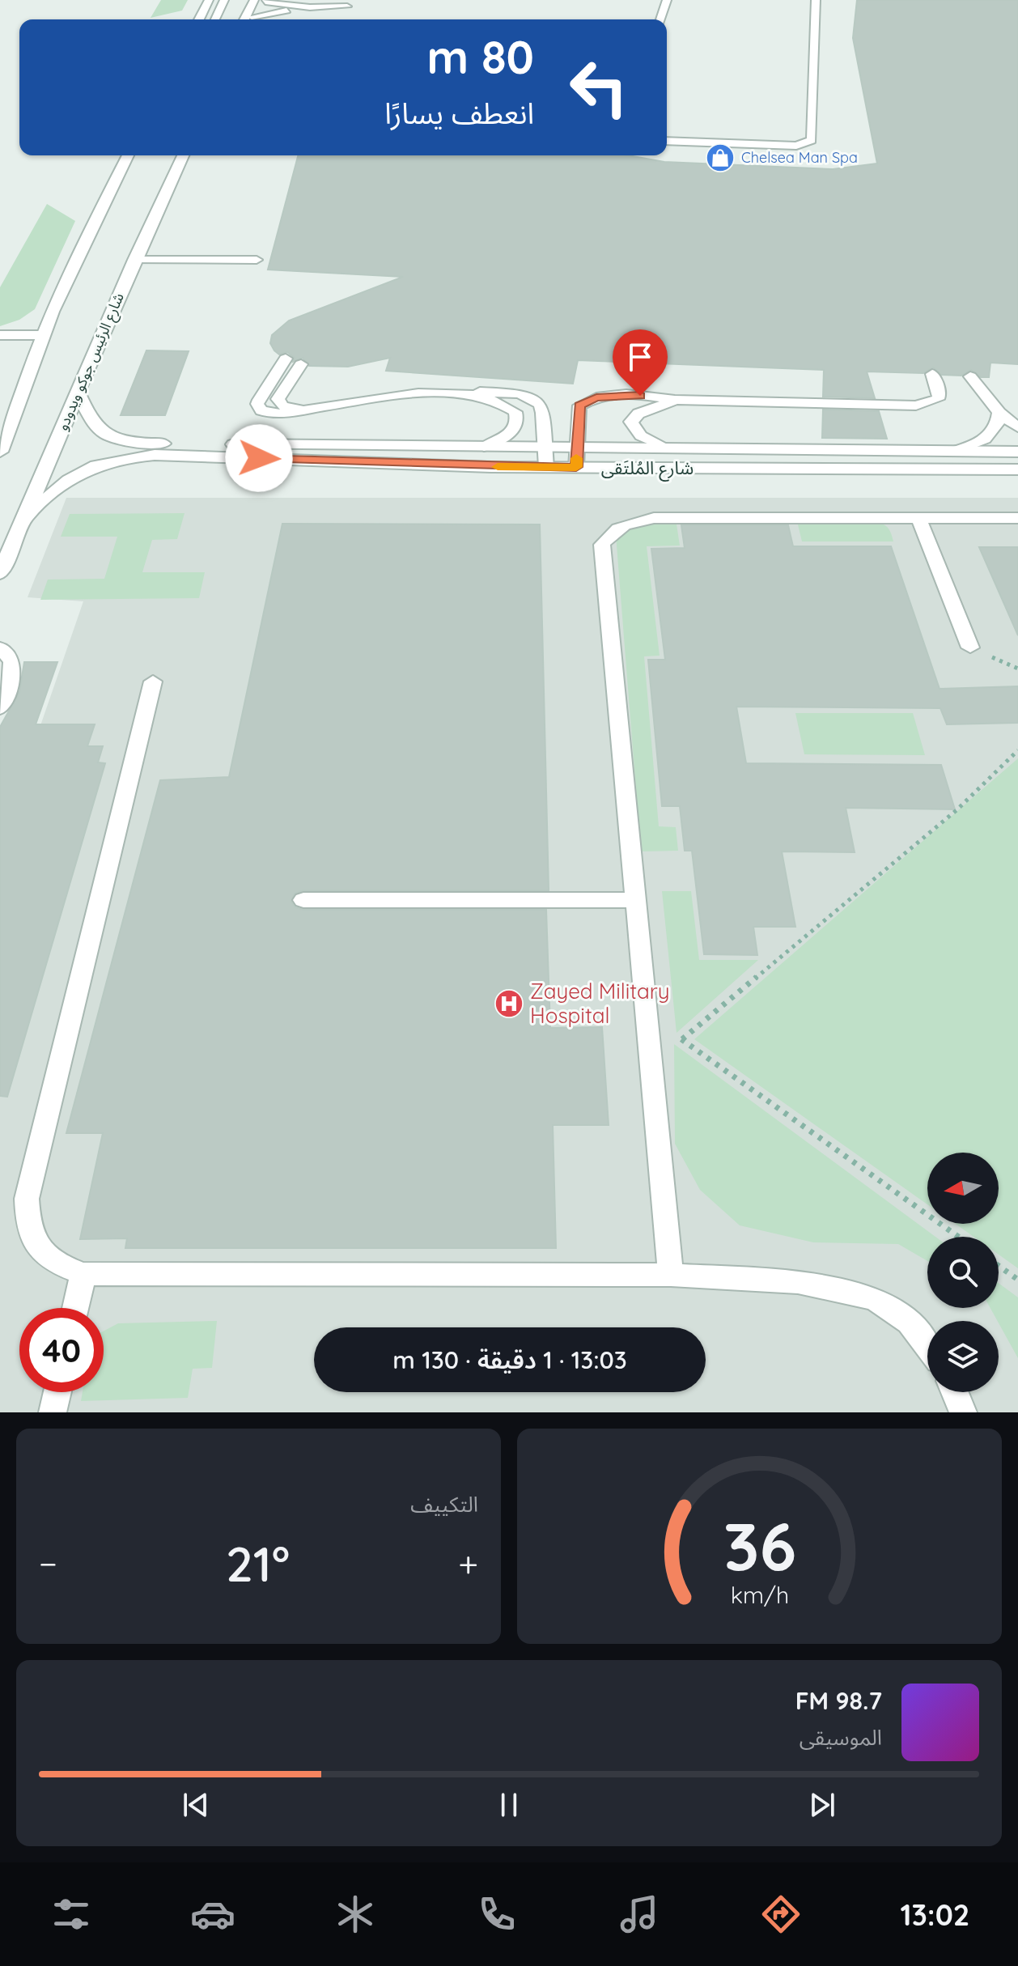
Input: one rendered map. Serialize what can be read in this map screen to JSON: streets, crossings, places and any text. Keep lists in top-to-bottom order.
{
  "streets": {
    "street": ["شارع الرئيس جوكو ويدودو", "شارع المُلتَقى"]
  },
  "crossings": [
    ["شارع الرئيس جوكو ويدودو", "شارع المُلتَقى"]
  ],
  "places": {
    "shop": ["Chelsea Man Spa"],
    "hospital": ["Zayed Military Hospital"]
  },
  "north": "left",
  "page": {
    "turn": ["80 m", "انعطف يسارًا"],
    "limit": "40",
    "trip": "13:03 · 1 دقيقة · 130 m",
    "tile": "التكييف",
    "heat": ["−", "21°", "+"],
    "song": ["98.7 FM", "الموسيقى"],
    "tabs": "13:02",
    "gauge": ["36", "km/h"]
  }
}
